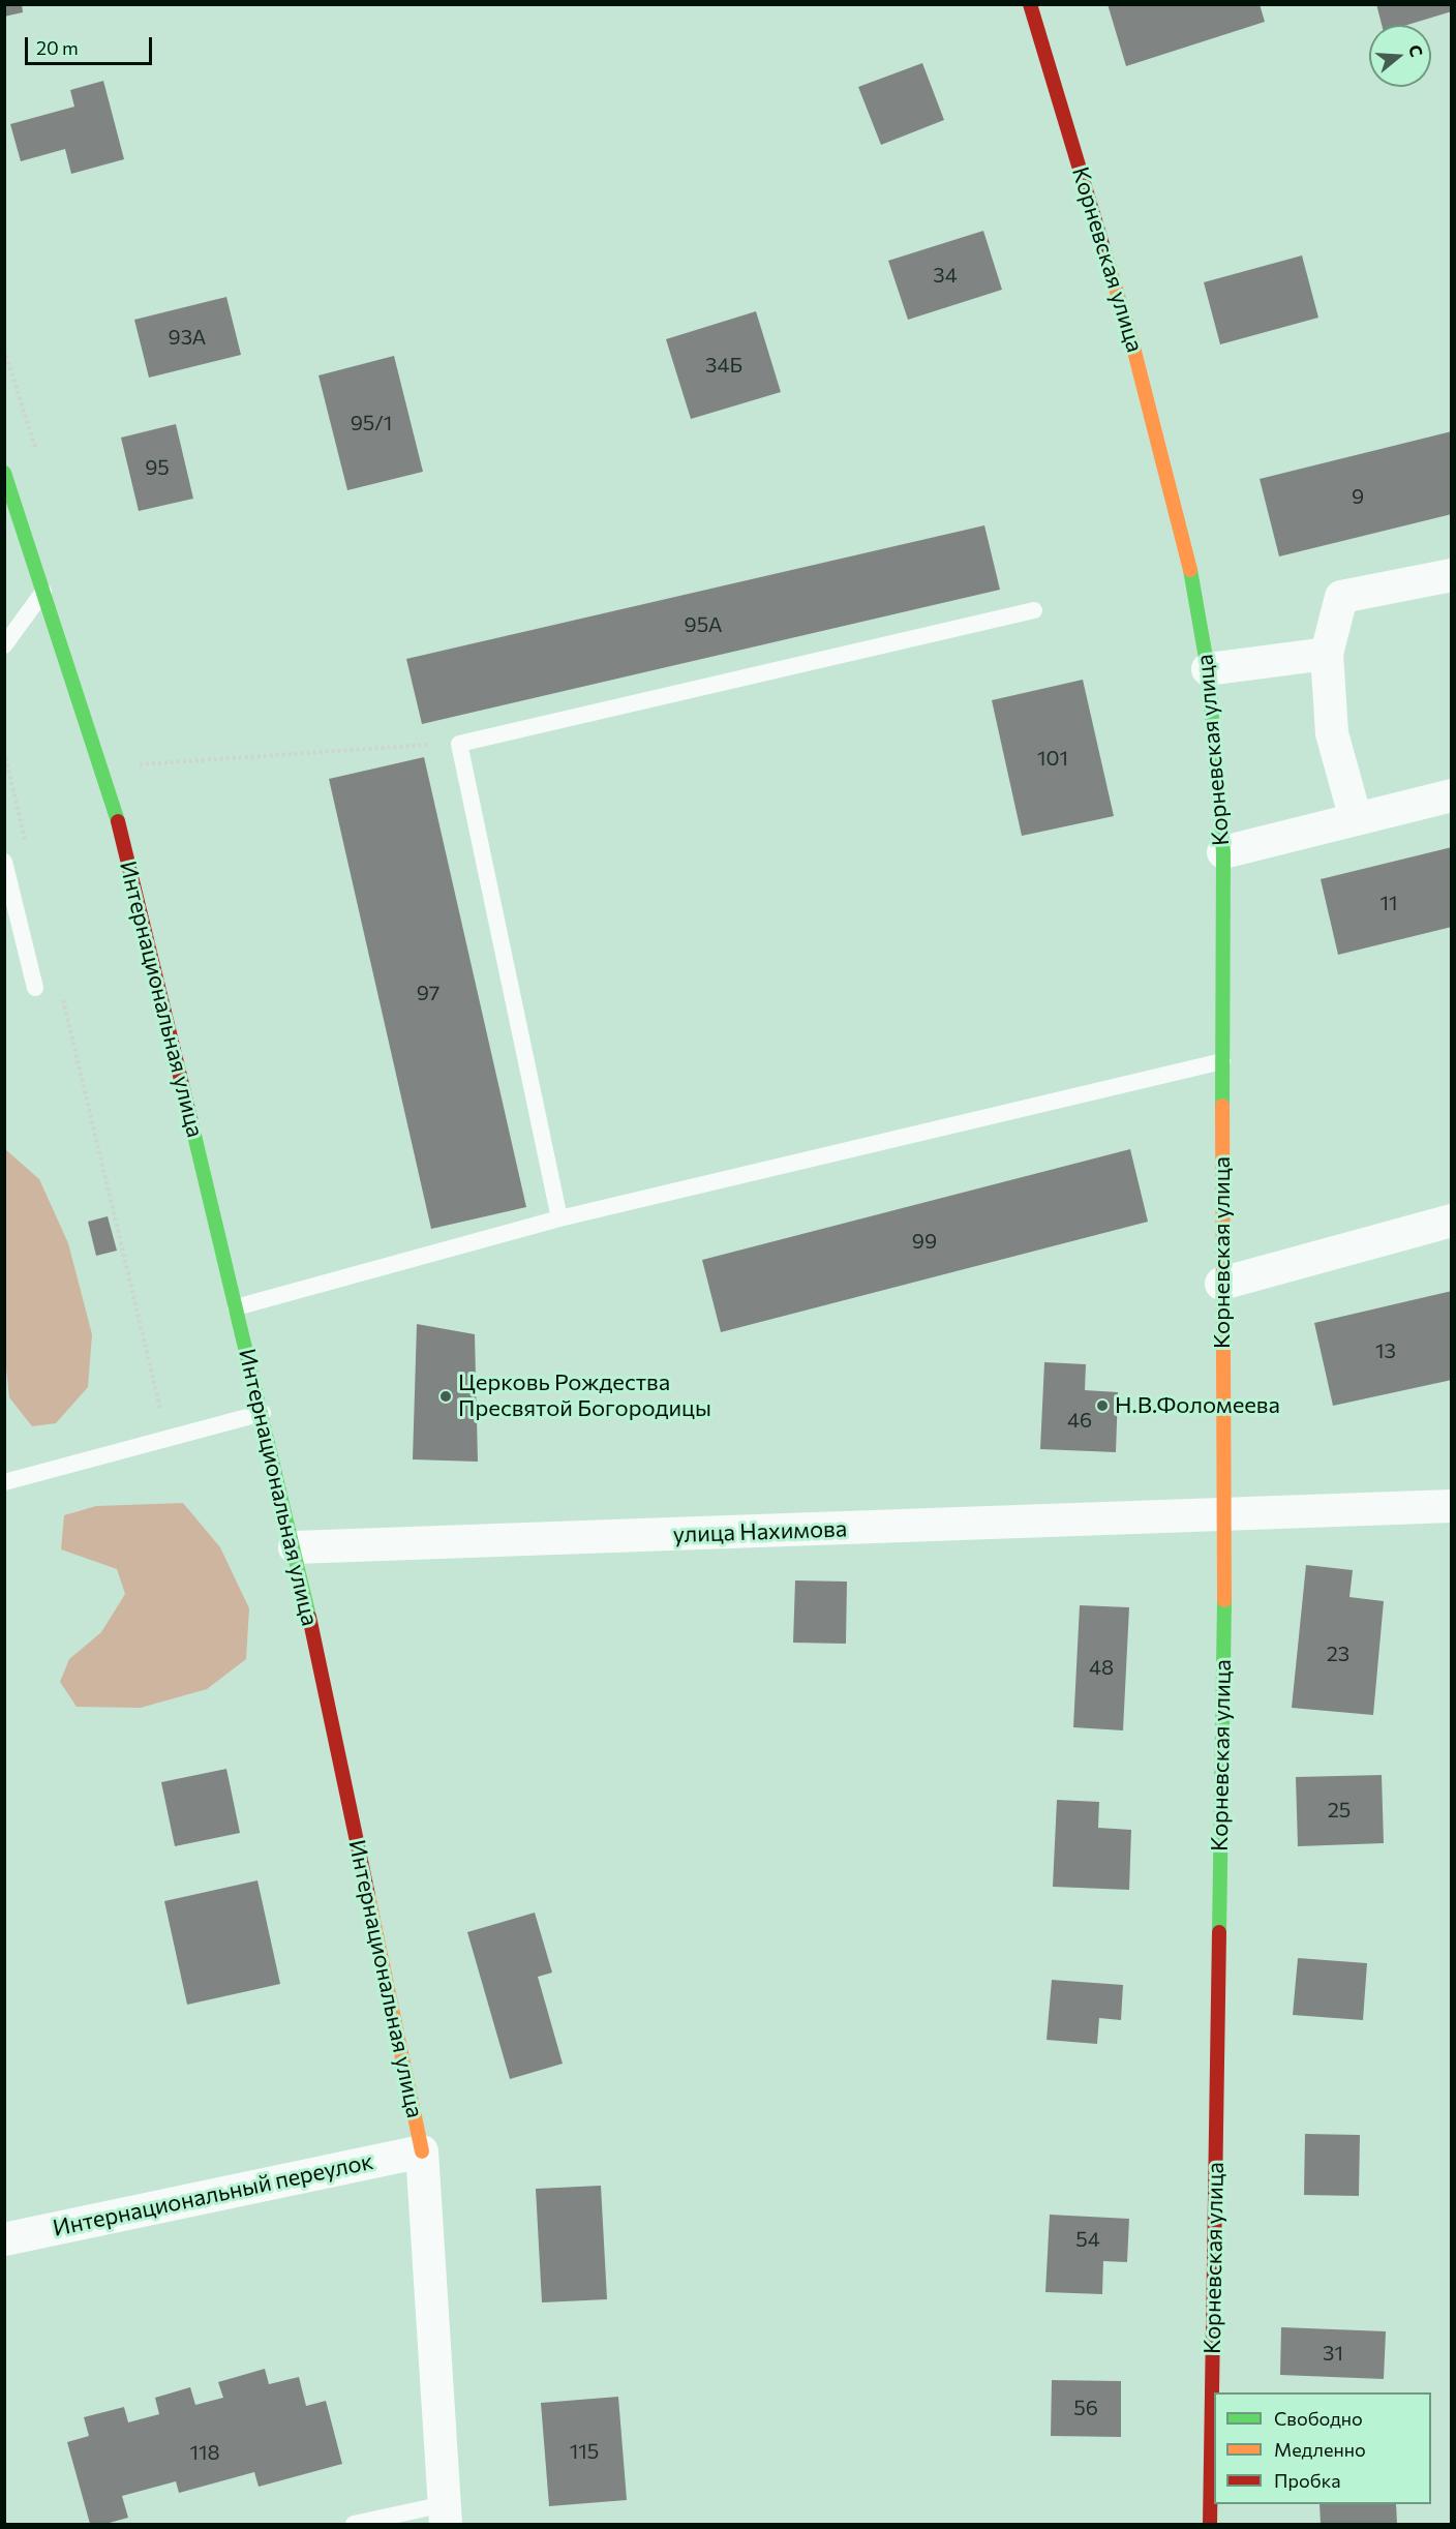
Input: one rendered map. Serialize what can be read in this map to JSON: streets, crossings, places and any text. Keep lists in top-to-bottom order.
{
  "streets": {
    "street": [
      "Корневская улица",
      "Интернациональная улица",
      "улица Нахимова",
      "Интернациональный переулок"
    ]
  },
  "crossings": [
    ["Корневская улица", "улица Нахимова"],
    ["Интернациональная улица", "улица Нахимова"],
    ["Интернациональная улица", "Интернациональный переулок"]
  ],
  "places": ["Церковь Рождества Пресвятой Богородицы", "Н.В.Фоломеева"],
  "house_numbers": [
    "34",
    "93А",
    "34Б",
    "95/1",
    "95",
    "9",
    "95А",
    "101",
    "11",
    "97",
    "99",
    "13",
    "46",
    "23",
    "48",
    "25",
    "54",
    "31",
    "56",
    "115",
    "118"
  ],
  "legend": ["Свободно", "Медленно", "Пробка"],
  "scale_bar": "20 m",
  "north": "right"
}
